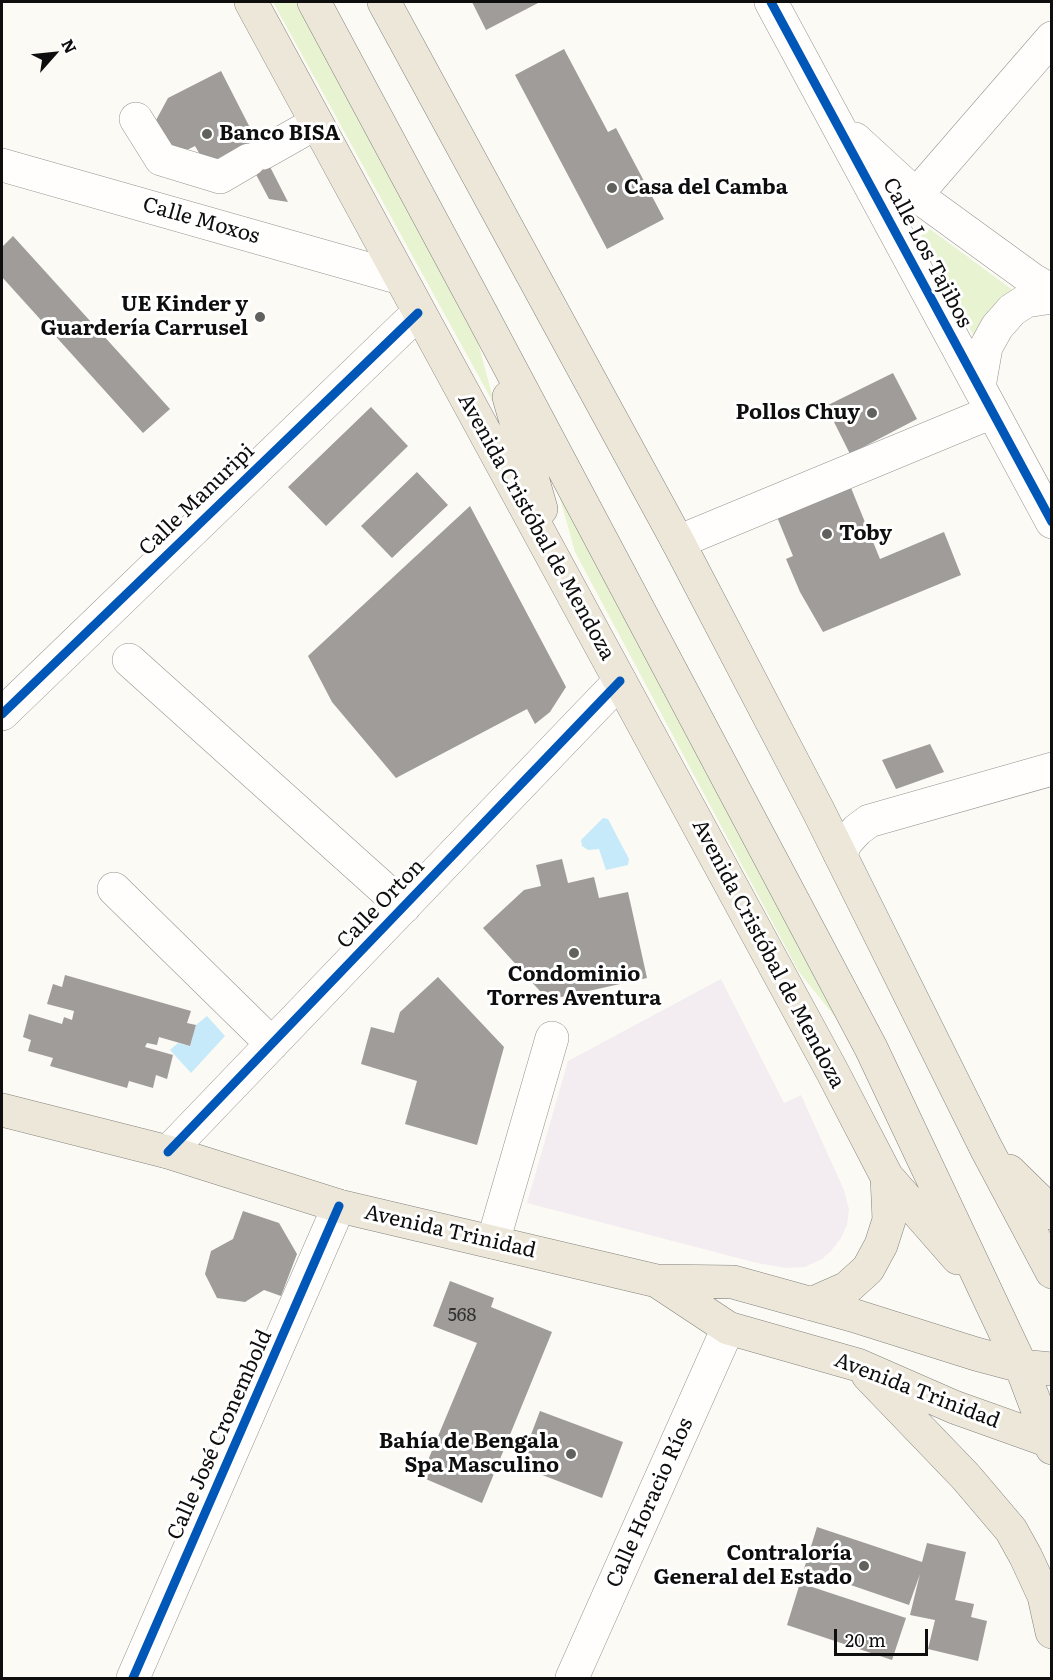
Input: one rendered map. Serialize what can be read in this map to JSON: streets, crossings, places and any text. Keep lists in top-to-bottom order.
{
  "streets": {
    "main road": ["Avenida Cristóbal de Mendoza", "Avenida Trinidad"],
    "street": [
      "Calle Moxos",
      "Calle Los Tajibos",
      "Calle Manuripi",
      "Calle Orton",
      "Calle José Cronembold",
      "Calle Horacio Ríos"
    ]
  },
  "crossings": [
    ["Calle Moxos", "Avenida Cristóbal de Mendoza"],
    ["Calle Manuripi", "Avenida Cristóbal de Mendoza"],
    ["Avenida Cristóbal de Mendoza", "Calle Orton"],
    ["Avenida Cristóbal de Mendoza", "Avenida Trinidad"],
    ["Calle Orton", "Avenida Trinidad"],
    ["Avenida Trinidad", "Calle José Cronembold"],
    ["Avenida Trinidad", "Calle Horacio Ríos"]
  ],
  "places": [
    "Banco BISA",
    "Casa del Camba",
    "UE Kinder y Guardería Carrusel",
    "Pollos Chuy",
    "Toby",
    "Condominio Torres Aventura",
    "Bahía de Bengala Spa Masculino",
    "Contraloría General del Estado"
  ],
  "house_numbers": ["568"],
  "scale_bar": "20 m",
  "north": "top right"
}
